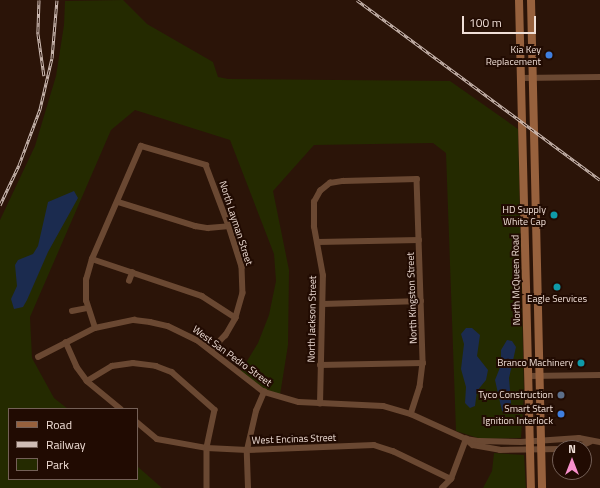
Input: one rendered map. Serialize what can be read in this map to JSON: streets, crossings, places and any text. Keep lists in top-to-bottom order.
{
  "streets": {
    "main road": ["North McQueen Road"],
    "street": [
      "North Layman Street",
      "North Kingston Street",
      "North Jackson Street",
      "West San Pedro Street",
      "West Encinas Street"
    ]
  },
  "crossings": [
    ["North Layman Street", "West San Pedro Street"],
    ["North McQueen Road", "West San Pedro Street"],
    ["North Kingston Street", "North Jackson Street"],
    ["North Kingston Street", "West San Pedro Street"],
    ["North Jackson Street", "West San Pedro Street"]
  ],
  "places": [
    "Kia Key Replacement",
    "HD Supply White Cap",
    "Eagle Services",
    "Branco Machinery",
    "Tyco Construction",
    "Smart Start Ignition Interlock"
  ],
  "legend": ["Road", "Railway", "Park"],
  "scale_bar": "100 m",
  "north": "top"
}
